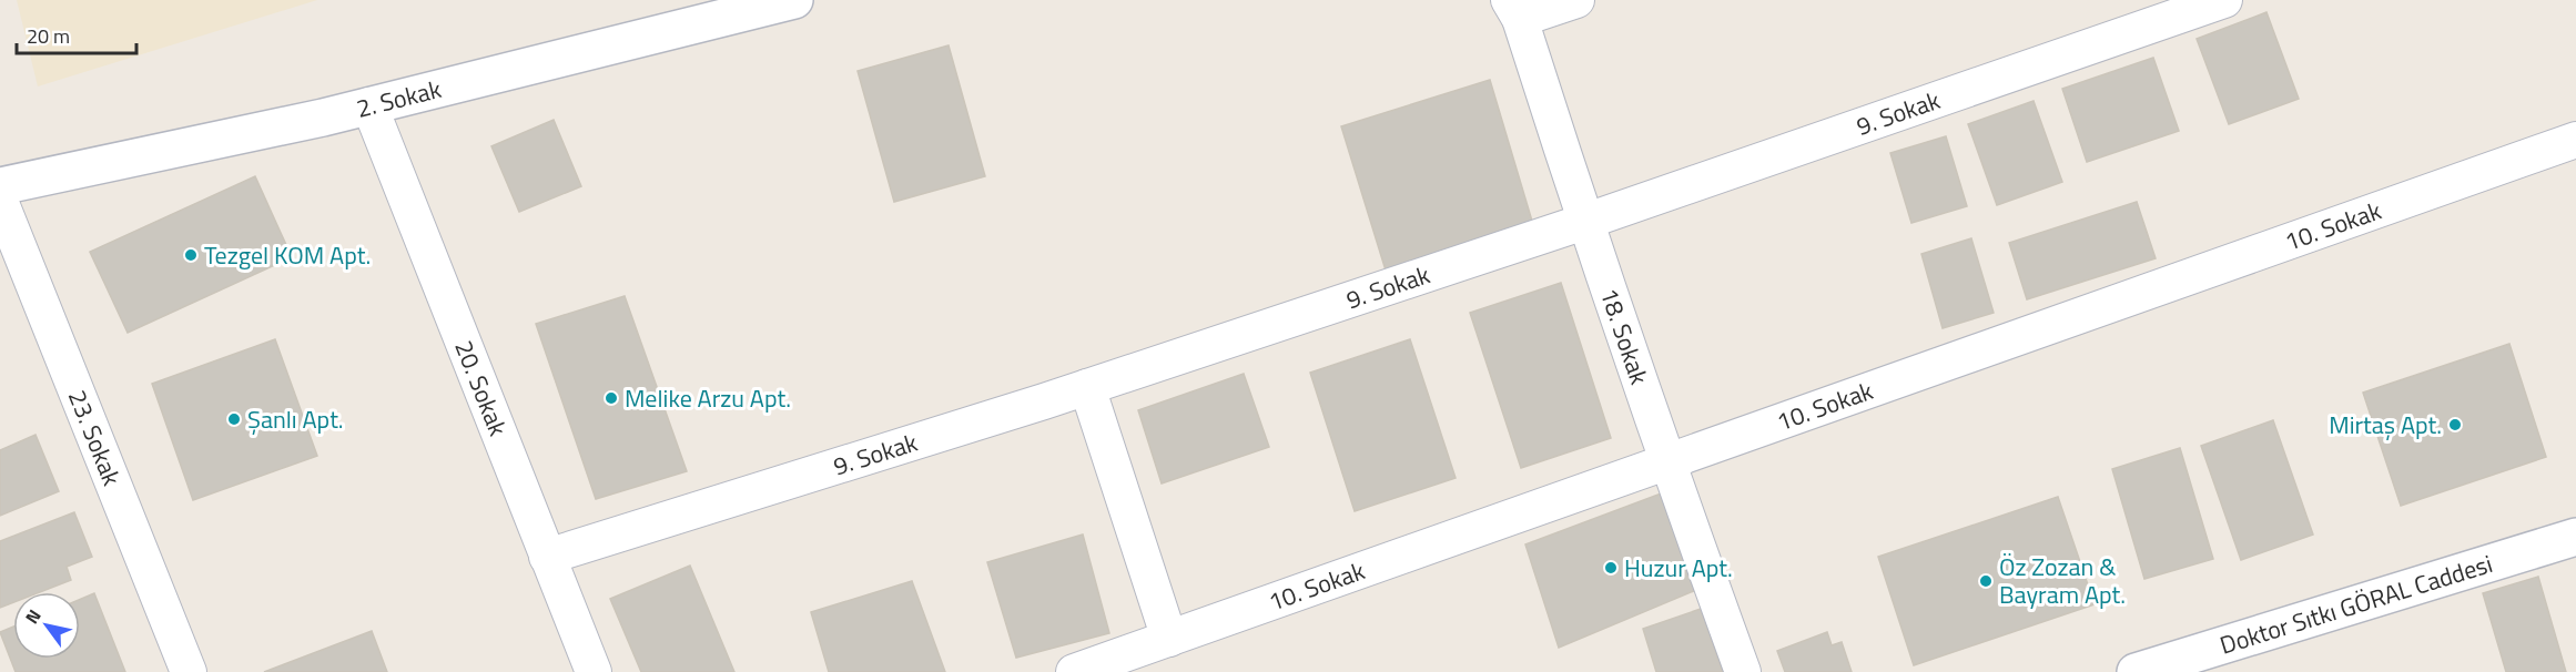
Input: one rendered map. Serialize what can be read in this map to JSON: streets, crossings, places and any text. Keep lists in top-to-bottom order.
{
  "streets": {
    "street": [
      "2. Sokak",
      "9. Sokak",
      "10. Sokak",
      "18. Sokak",
      "20. Sokak",
      "23. Sokak",
      "Doktor Sıtkı GÖRAL Caddesi"
    ]
  },
  "crossings": [
    ["2. Sokak", "20. Sokak"],
    ["9. Sokak", "18. Sokak"],
    ["9. Sokak", "20. Sokak"],
    ["10. Sokak", "18. Sokak"]
  ],
  "places": [
    "Tezgel KOM Apt.",
    "Melike Arzu Apt.",
    "Şanlı Apt.",
    "Mirtaş Apt.",
    "Huzur Apt.",
    "Öz Zozan & Bayram Apt."
  ],
  "scale_bar": "20 m",
  "north": "top left"
}
